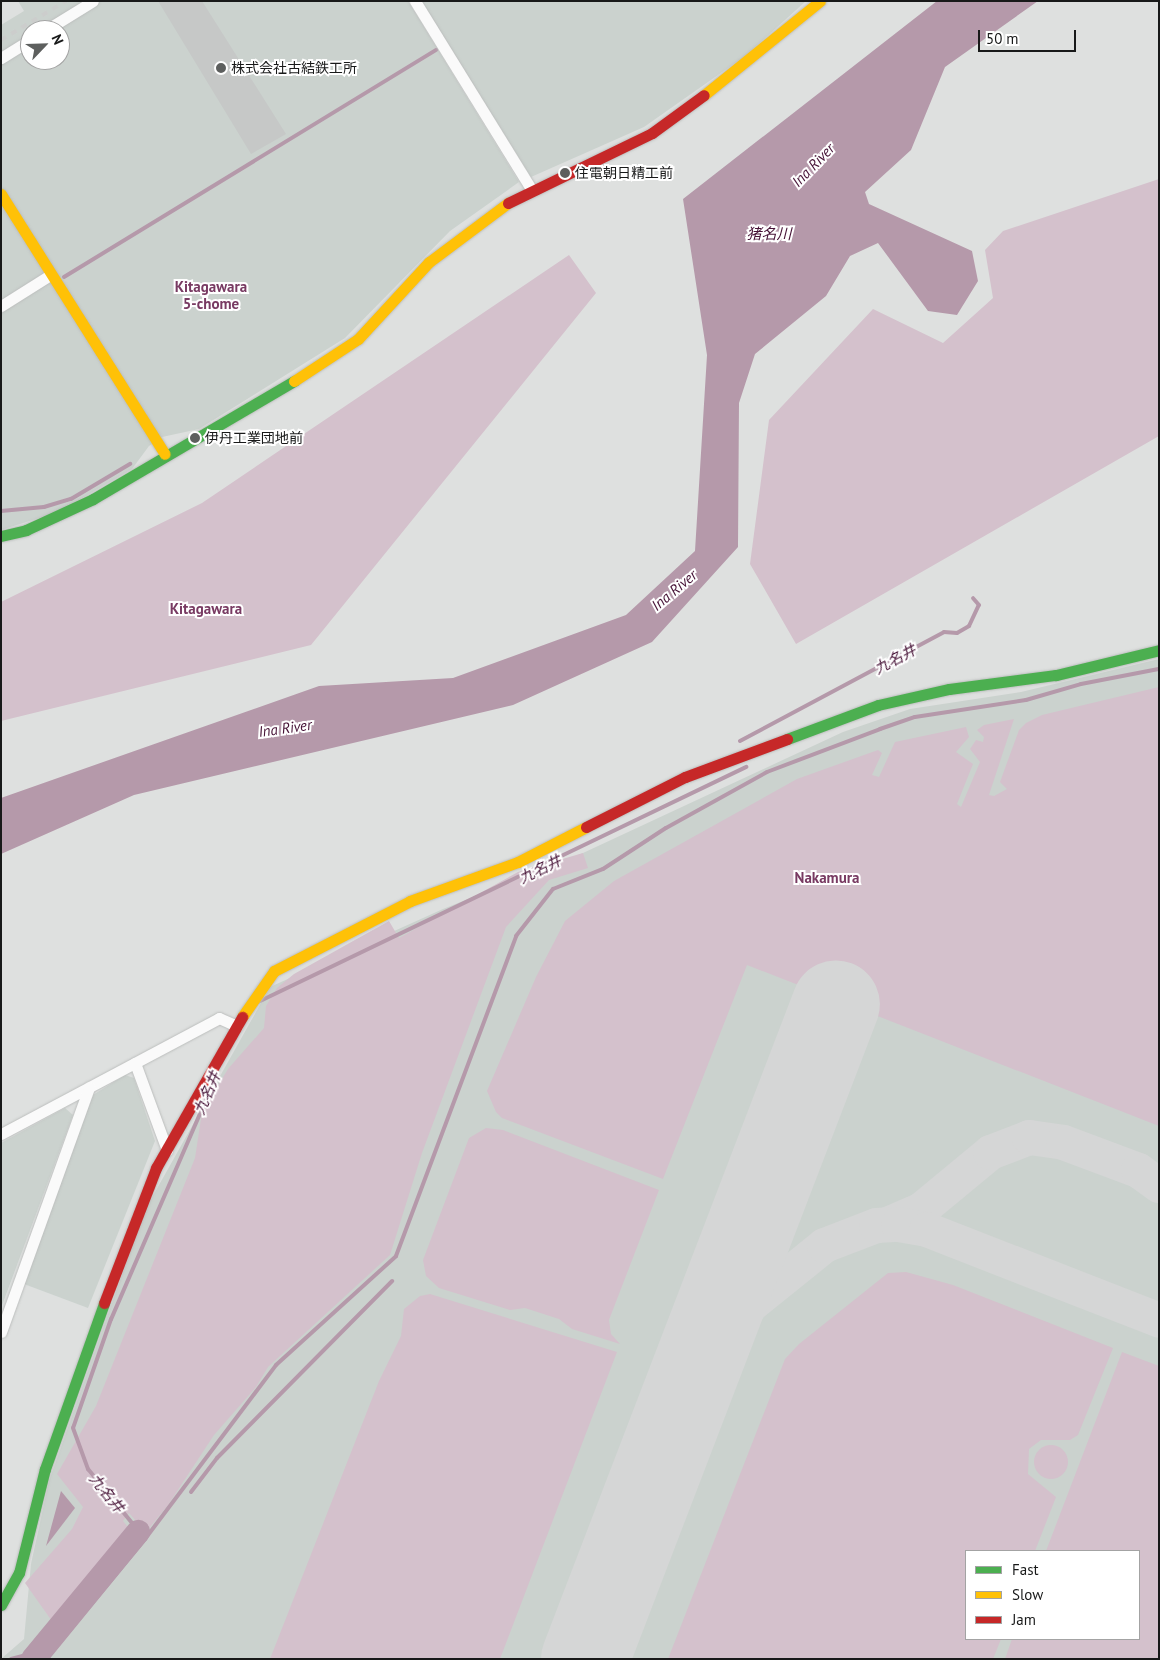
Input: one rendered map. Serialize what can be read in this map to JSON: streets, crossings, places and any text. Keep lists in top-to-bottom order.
{
  "districts": ["Kitagawara 5-chome", "Kitagawara", "Nakamura"],
  "water": ["Ina River", "猪名川", "九名井"],
  "places": ["株式会社古結鉄工所", "住電朝日精工前", "伊丹工業団地前"],
  "legend": ["Fast", "Slow", "Jam"],
  "scale_bar": "50 m",
  "north": "top right"
}
